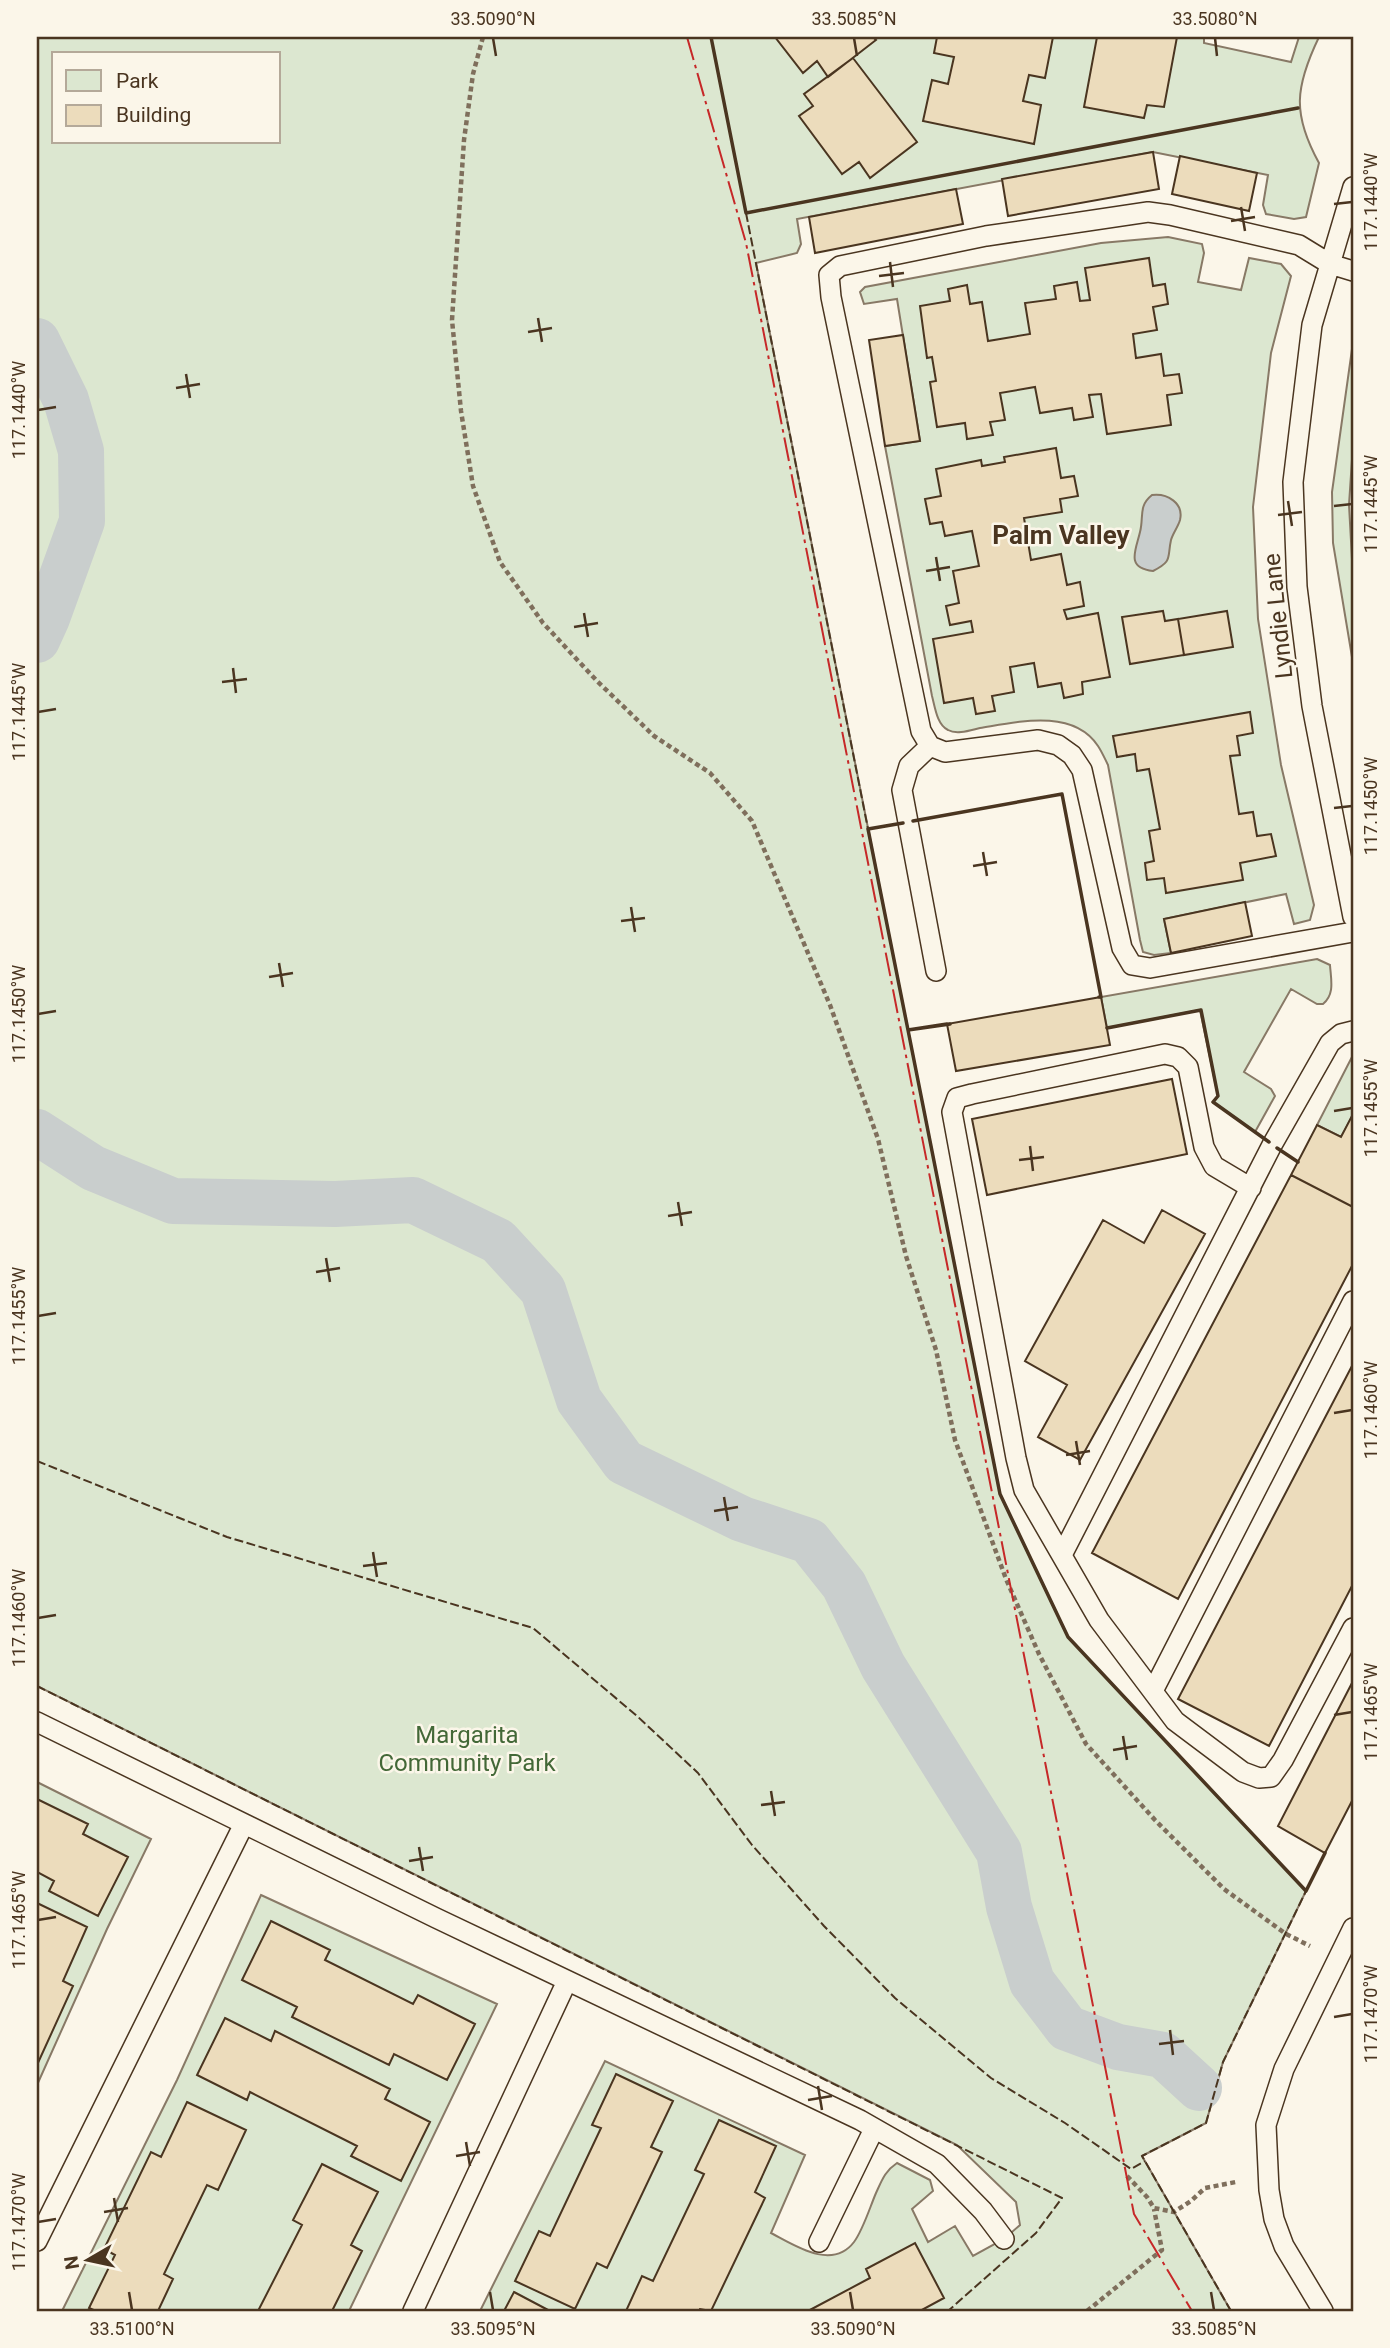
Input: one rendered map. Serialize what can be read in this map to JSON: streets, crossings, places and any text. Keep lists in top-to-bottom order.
{
  "streets": {
    "lane": ["Lyndie Lane"]
  },
  "districts": ["Palm Valley"],
  "parks": ["Margarita Community Park"],
  "legend": ["Park", "Building"],
  "north": "left",
  "coordinates": [
    "33.5090°N",
    "33.5085°N",
    "33.5080°N",
    "117.1440°W",
    "117.1445°W",
    "117.1450°W",
    "117.1455°W",
    "117.1460°W",
    "117.1465°W",
    "117.1470°W",
    "33.5100°N",
    "33.5095°N"
  ]
}
